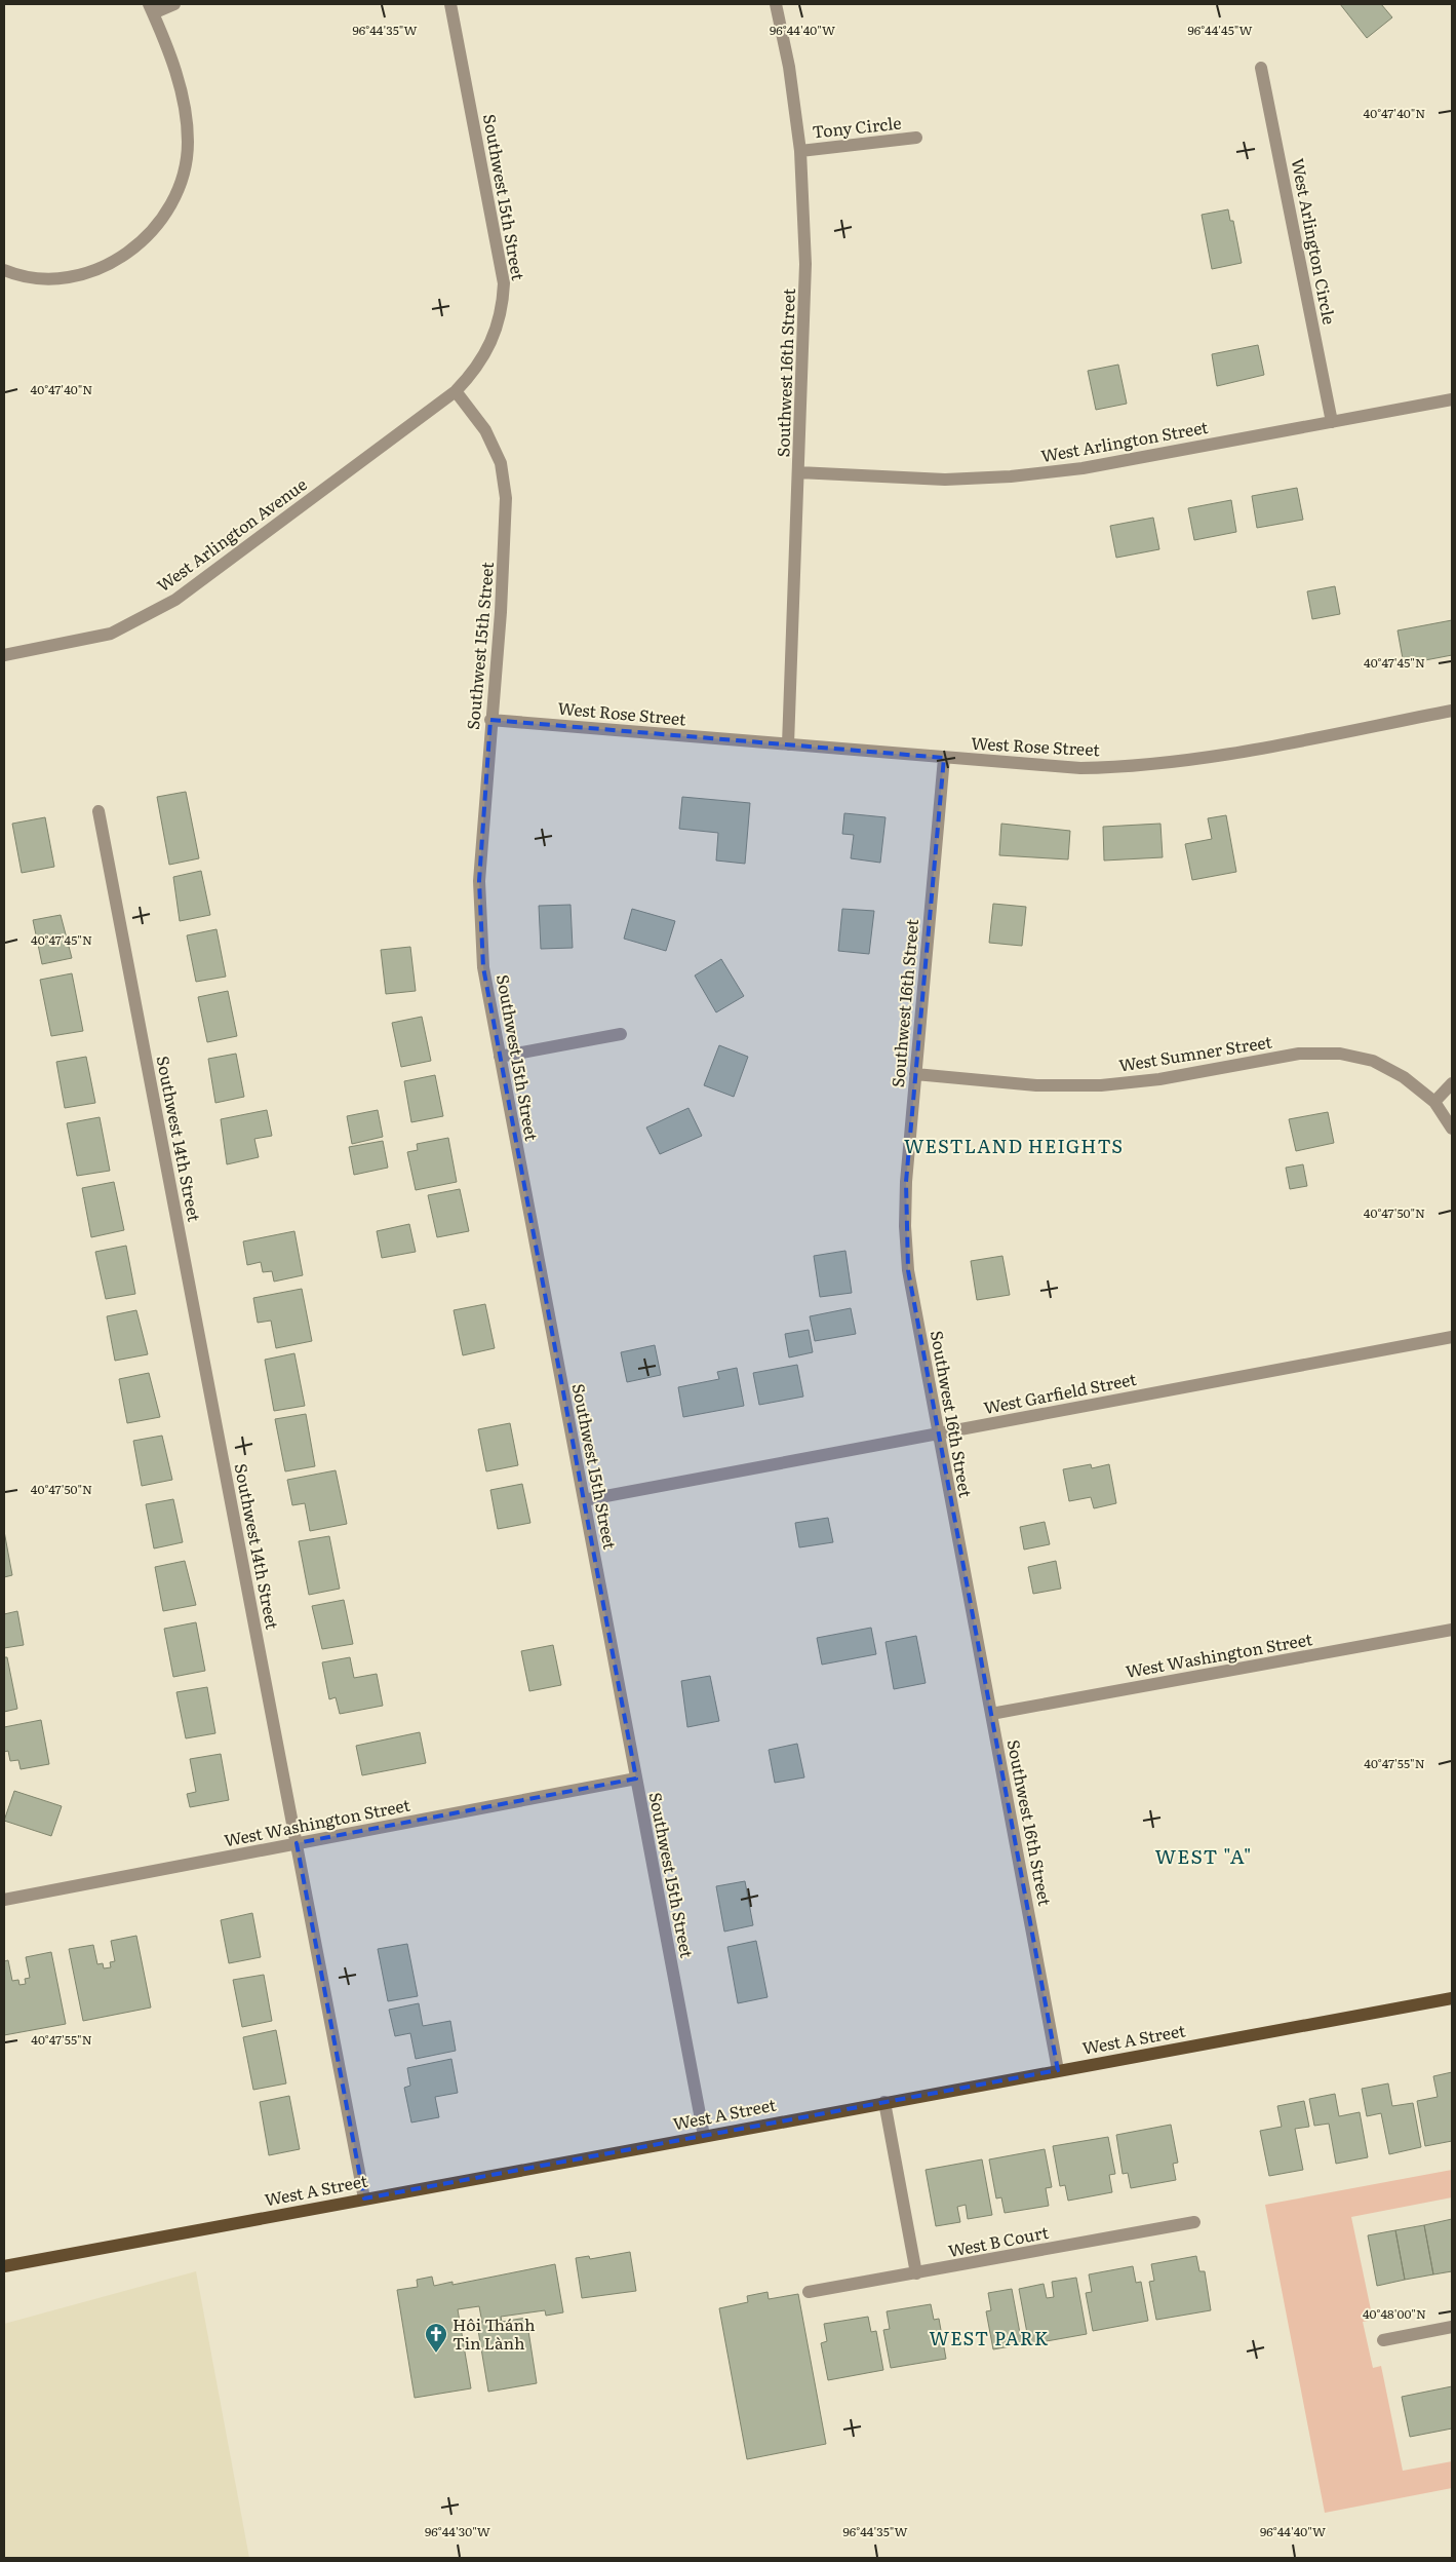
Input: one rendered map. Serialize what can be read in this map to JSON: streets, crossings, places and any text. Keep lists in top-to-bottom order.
{
  "streets": {
    "main road": ["West A Street"],
    "street": [
      "Tony Circle",
      "Southwest 15th Street",
      "West Arlington Circle",
      "Southwest 16th Street",
      "West Arlington Street",
      "West Arlington Avenue",
      "West Rose Street",
      "West Sumner Street",
      "Southwest 14th Street",
      "West Garfield Street",
      "West Washington Street",
      "West B Court"
    ]
  },
  "crossings": [
    ["Tony Circle", "Southwest 16th Street"],
    ["Southwest 15th Street", "West Arlington Avenue"],
    ["Southwest 15th Street", "West Rose Street"],
    ["Southwest 15th Street", "West Garfield Street"],
    ["Southwest 15th Street", "West Washington Street"],
    ["Southwest 15th Street", "West A Street"],
    ["West Arlington Circle", "West Arlington Street"],
    ["Southwest 16th Street", "West Arlington Street"],
    ["Southwest 16th Street", "West Rose Street"],
    ["Southwest 16th Street", "West Sumner Street"],
    ["Southwest 16th Street", "West Garfield Street"],
    ["Southwest 16th Street", "West Washington Street"],
    ["Southwest 16th Street", "West A Street"],
    ["Southwest 14th Street", "West Washington Street"],
    ["Southwest 14th Street", "West A Street"]
  ],
  "districts": ["WESTLAND HEIGHTS", "WEST \"A\"", "WEST PARK"],
  "places": {
    "church": ["Hôi Thánh Tin Lành"]
  },
  "coordinates": [
    "96°44'35\"W",
    "96°44'40\"W",
    "96°44'45\"W",
    "40°47'40\"N",
    "40°47'45\"N",
    "40°47'50\"N",
    "40°47'55\"N",
    "40°48'00\"N",
    "96°44'30\"W"
  ]
}
